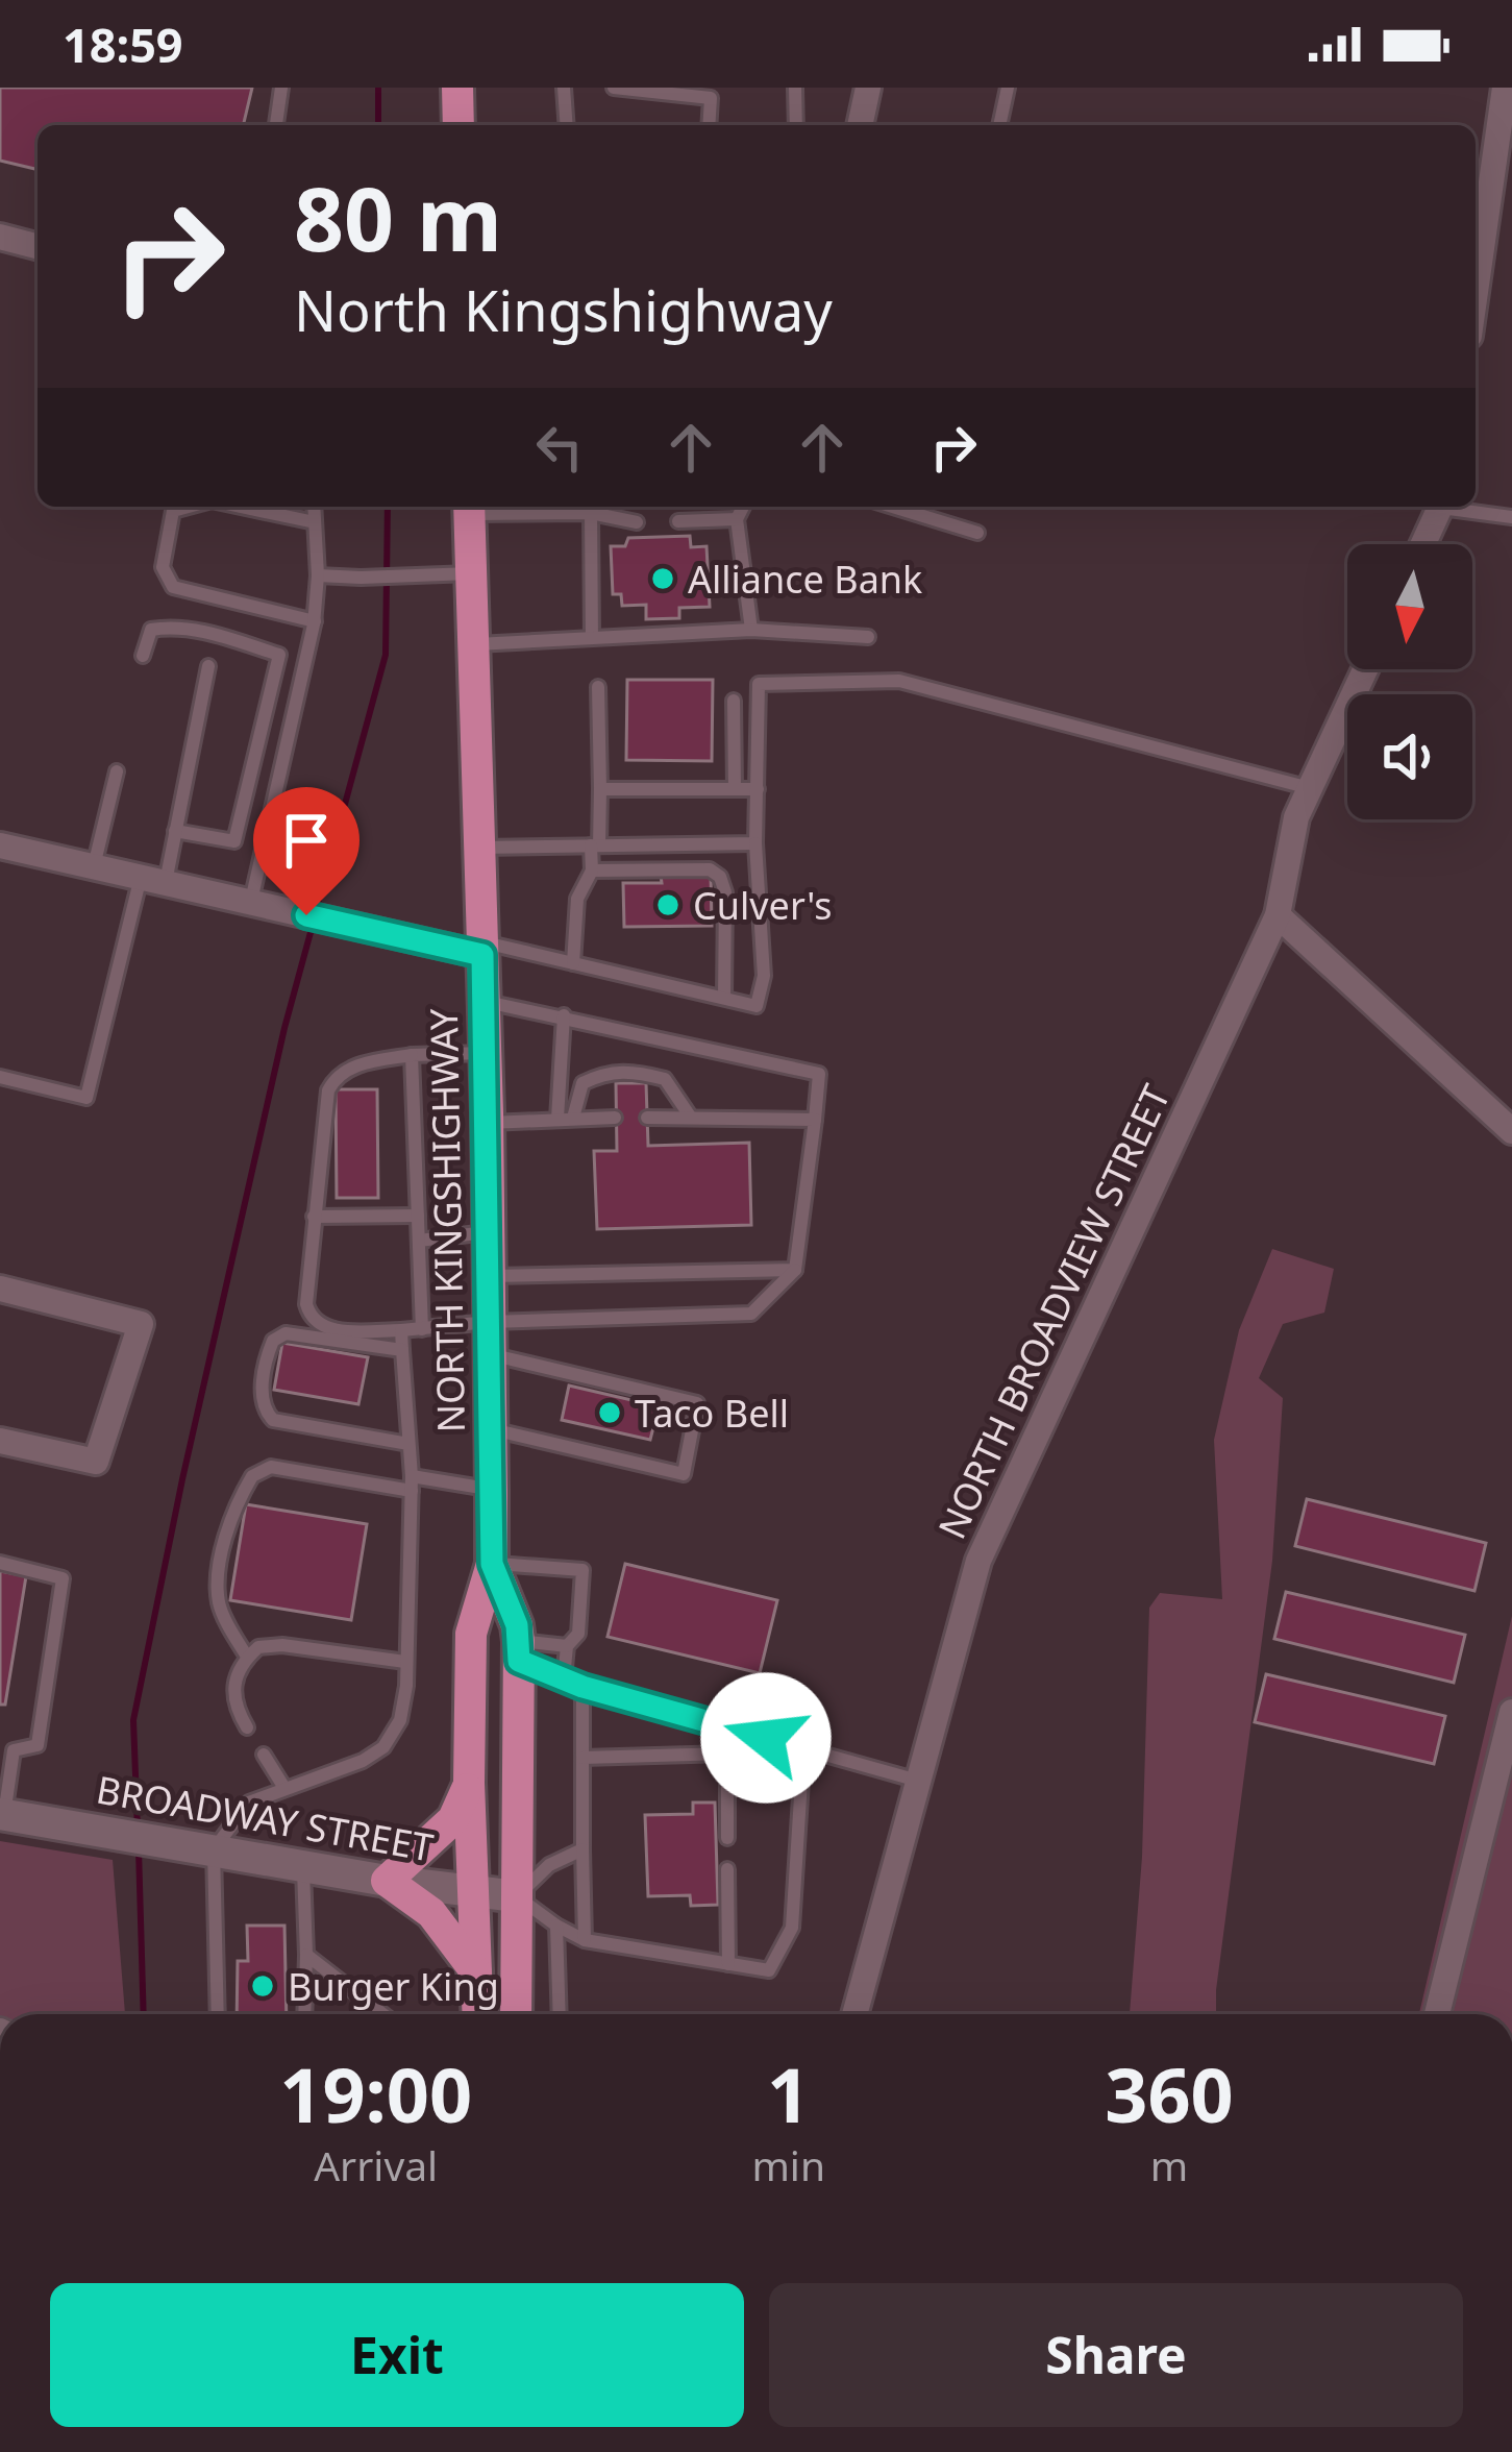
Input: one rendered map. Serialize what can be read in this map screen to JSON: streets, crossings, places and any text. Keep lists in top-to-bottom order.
{
  "streets": {
    "main road": ["NORTH KINGSHIGHWAY", "BROADWAY STREET"],
    "street": ["NORTH BROADVIEW STREET"]
  },
  "crossings": [
    ["NORTH KINGSHIGHWAY", "BROADWAY STREET"]
  ],
  "places": [
    "Alliance Bank",
    "Culver's",
    "Taco Bell",
    "Burger King"
  ],
  "north": "bottom",
  "page": {
    "status": "18:59",
    "turn": ["80 m", "North Kingshighway"],
    "eta": [
      "19:00",
      "Arrival",
      "1",
      "min",
      "360",
      "m"
    ],
    "buttons": ["Exit", "Share"]
  }
}
